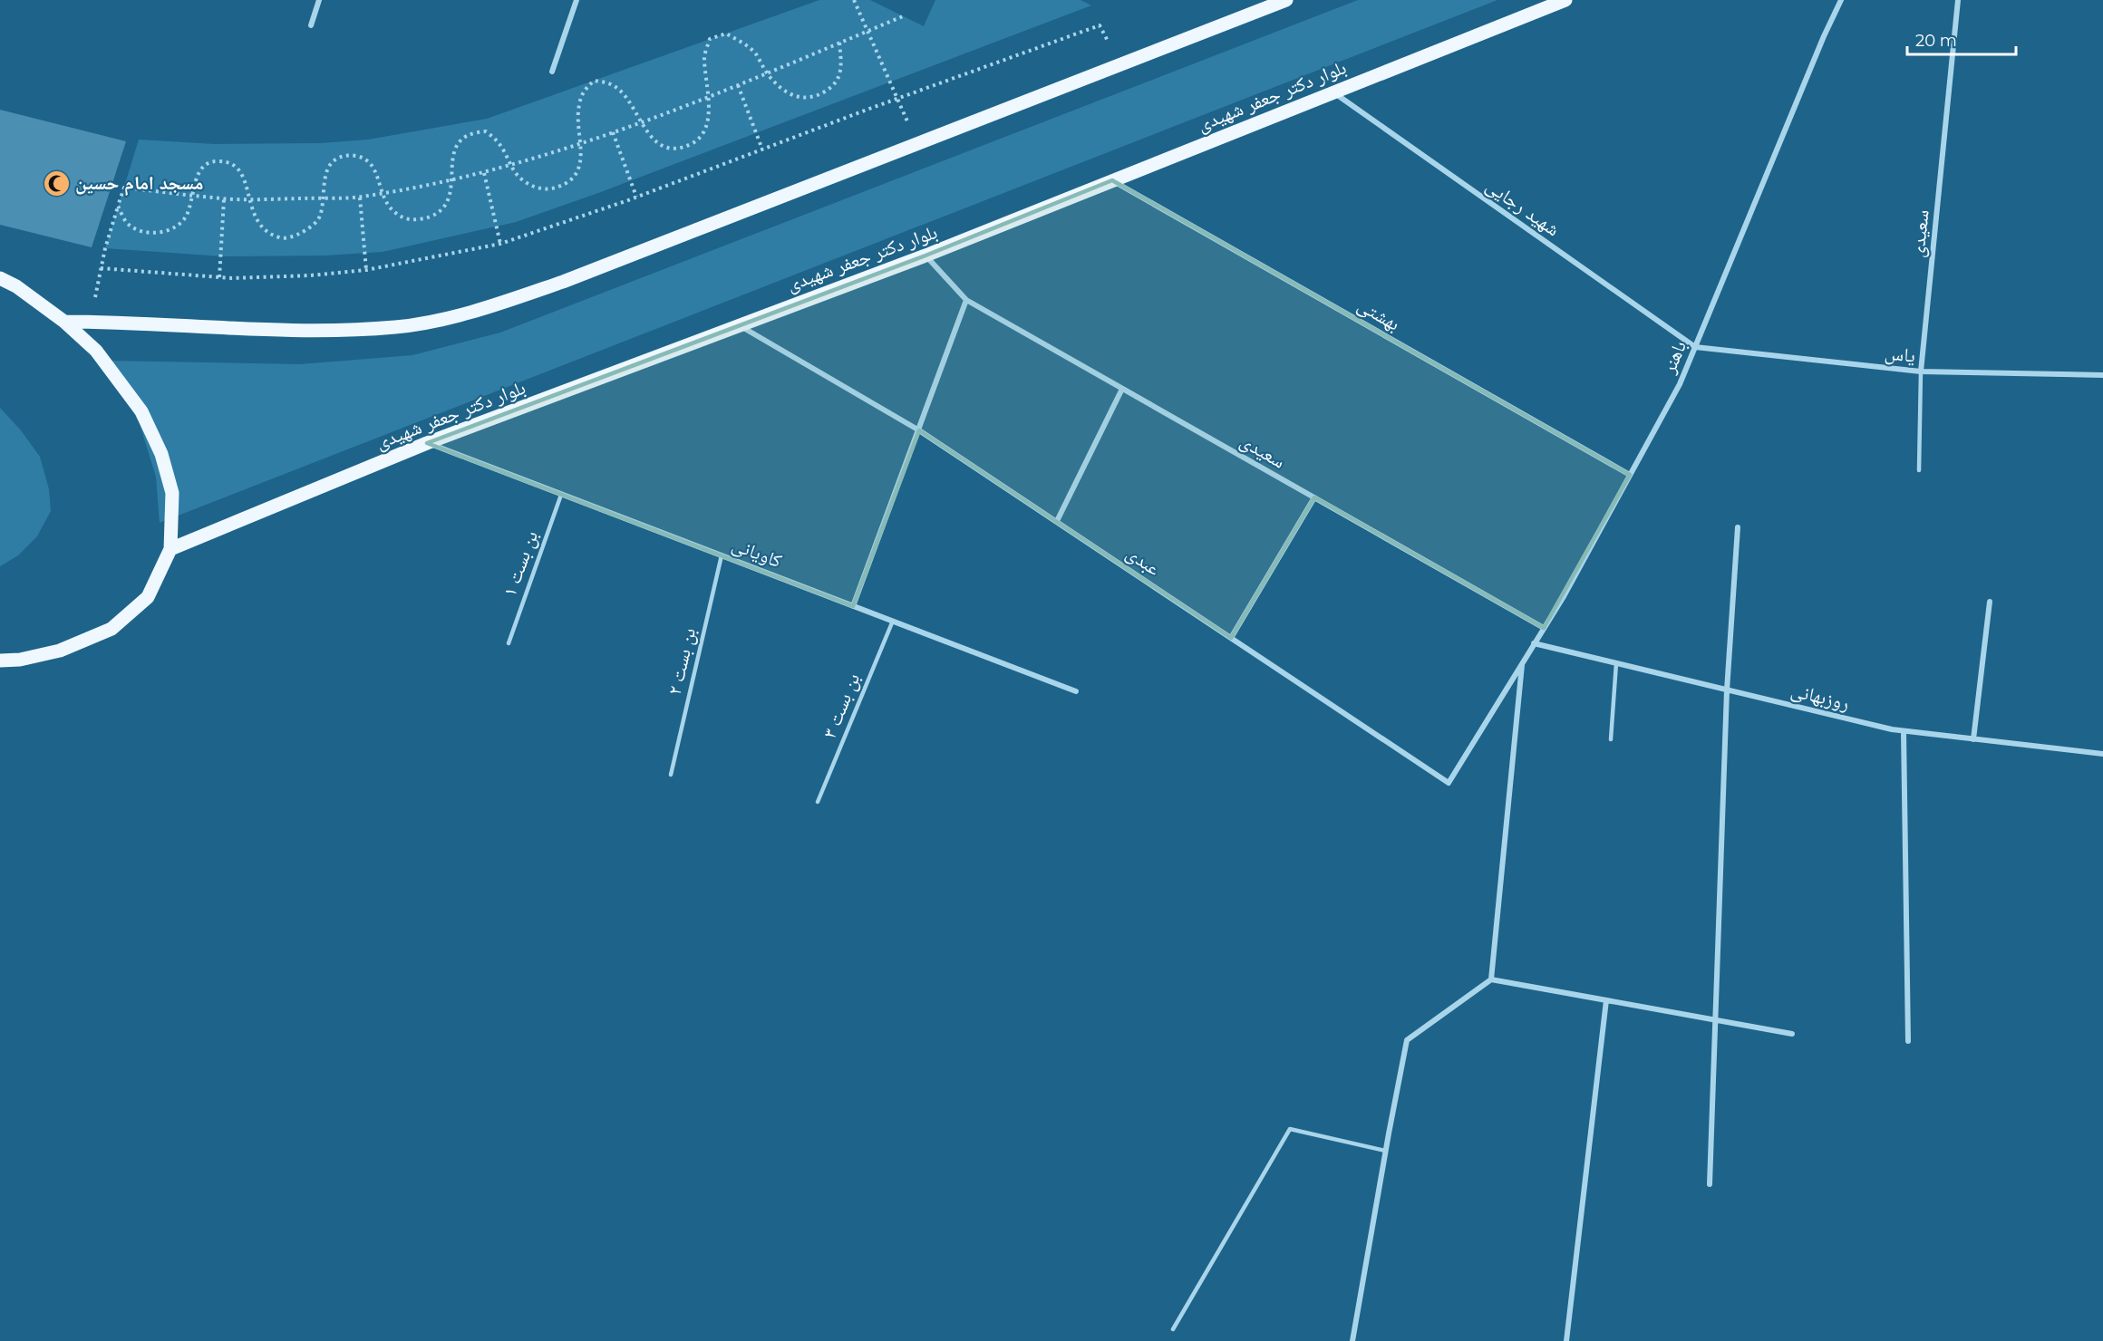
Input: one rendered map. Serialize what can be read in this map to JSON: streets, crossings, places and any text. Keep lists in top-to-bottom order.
{
  "streets": {
    "main road": ["بلوار دکتر جعفر شهیدی"],
    "street": [
      "شهید رجایی",
      "سعیدی",
      "بهشتی",
      "یاس",
      "باهنر",
      "کاویانی",
      "عبدی",
      "روزبهانی"
    ],
    "lane": ["بن بست ۱", "بن بست ۲", "بن بست ۳"]
  },
  "crossings": [
    ["بلوار دکتر جعفر شهیدی", "شهید رجایی"],
    ["بلوار دکتر جعفر شهیدی", "سعیدی"],
    ["بلوار دکتر جعفر شهیدی", "بهشتی"],
    ["بلوار دکتر جعفر شهیدی", "کاویانی"],
    ["بلوار دکتر جعفر شهیدی", "عبدی"],
    ["شهید رجایی", "یاس"],
    ["شهید رجایی", "باهنر"],
    ["سعیدی", "یاس"],
    ["سعیدی", "باهنر"],
    ["بهشتی", "باهنر"],
    ["یاس", "باهنر"],
    ["باهنر", "عبدی"],
    ["باهنر", "روزبهانی"],
    ["کاویانی", "بن بست ۱"],
    ["کاویانی", "بن بست ۲"],
    ["کاویانی", "بن بست ۳"]
  ],
  "places": {
    "mosque": ["مسجد امام حسین"]
  },
  "scale_bar": "20 m"
}
